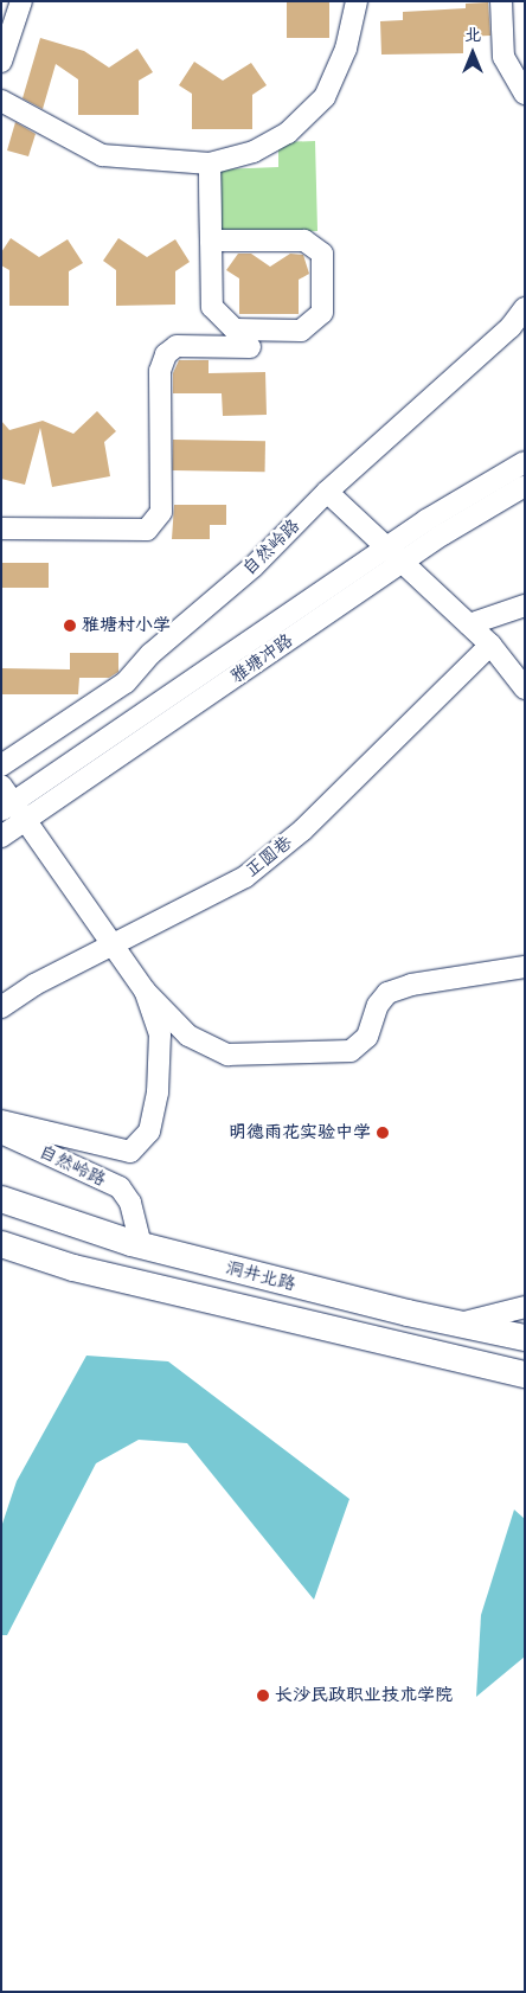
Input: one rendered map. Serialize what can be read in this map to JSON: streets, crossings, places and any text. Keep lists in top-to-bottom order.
{
  "streets": {
    "main road": ["洞井北路"],
    "street": ["自然岭路", "雅塘冲路", "正圆巷"]
  },
  "crossings": [
    ["自然岭路", "洞井北路"]
  ],
  "places": ["雅塘村小学", "明德雨花实验中学", "长沙民政职业技术学院"],
  "north": "top"
}
